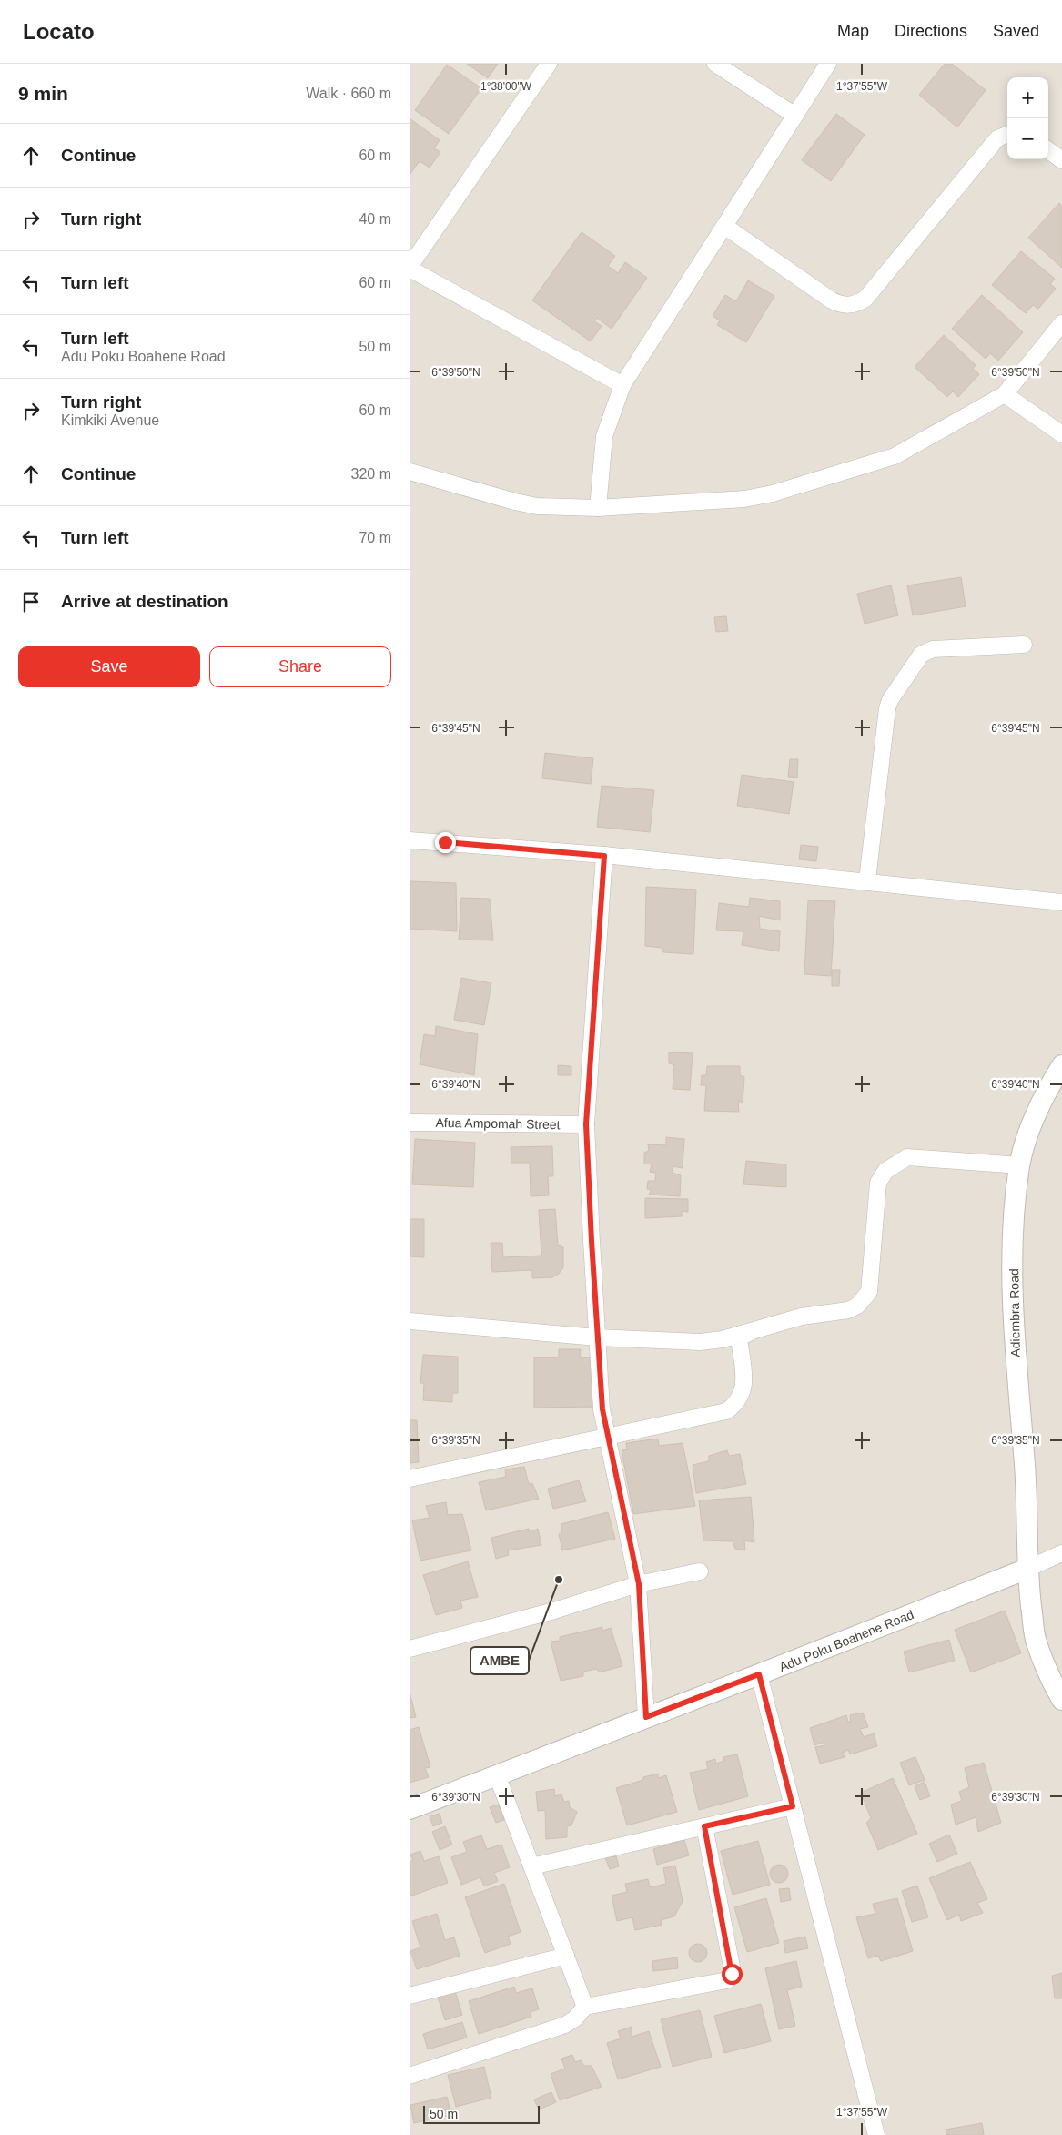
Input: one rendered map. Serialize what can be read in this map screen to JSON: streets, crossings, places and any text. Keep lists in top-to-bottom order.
{
  "streets": {
    "street": ["Afua Ampomah Street", "Adiembra Road", "Adu Poku Boahene Road"]
  },
  "crossings": [
    ["Adiembra Road", "Adu Poku Boahene Road"]
  ],
  "places": ["AMBE"],
  "scale_bar": "50 m",
  "page": {
    "header": "Locato",
    "nav": ["Map", "Directions", "Saved"],
    "heading": ["9 min", "Walk · 660 m"],
    "map_buttons": ["+", "−"],
    "list": [
      ["Continue", "60 m"],
      ["Turn right", "40 m"],
      ["Turn left", "60 m"],
      ["Turn left", "Adu Poku Boahene Road", "50 m"],
      ["Turn right", "Kimkiki Avenue", "60 m"],
      ["Continue", "320 m"],
      ["Turn left", "70 m"],
      "Arrive at destination"
    ],
    "buttons": ["Save", "Share"],
    "scale": "50 m"
  },
  "coordinates": [
    "1°38'00\"W",
    "1°37'55\"W",
    "6°39'50\"N",
    "6°39'45\"N",
    "6°39'40\"N",
    "6°39'35\"N",
    "6°39'30\"N"
  ]
}
